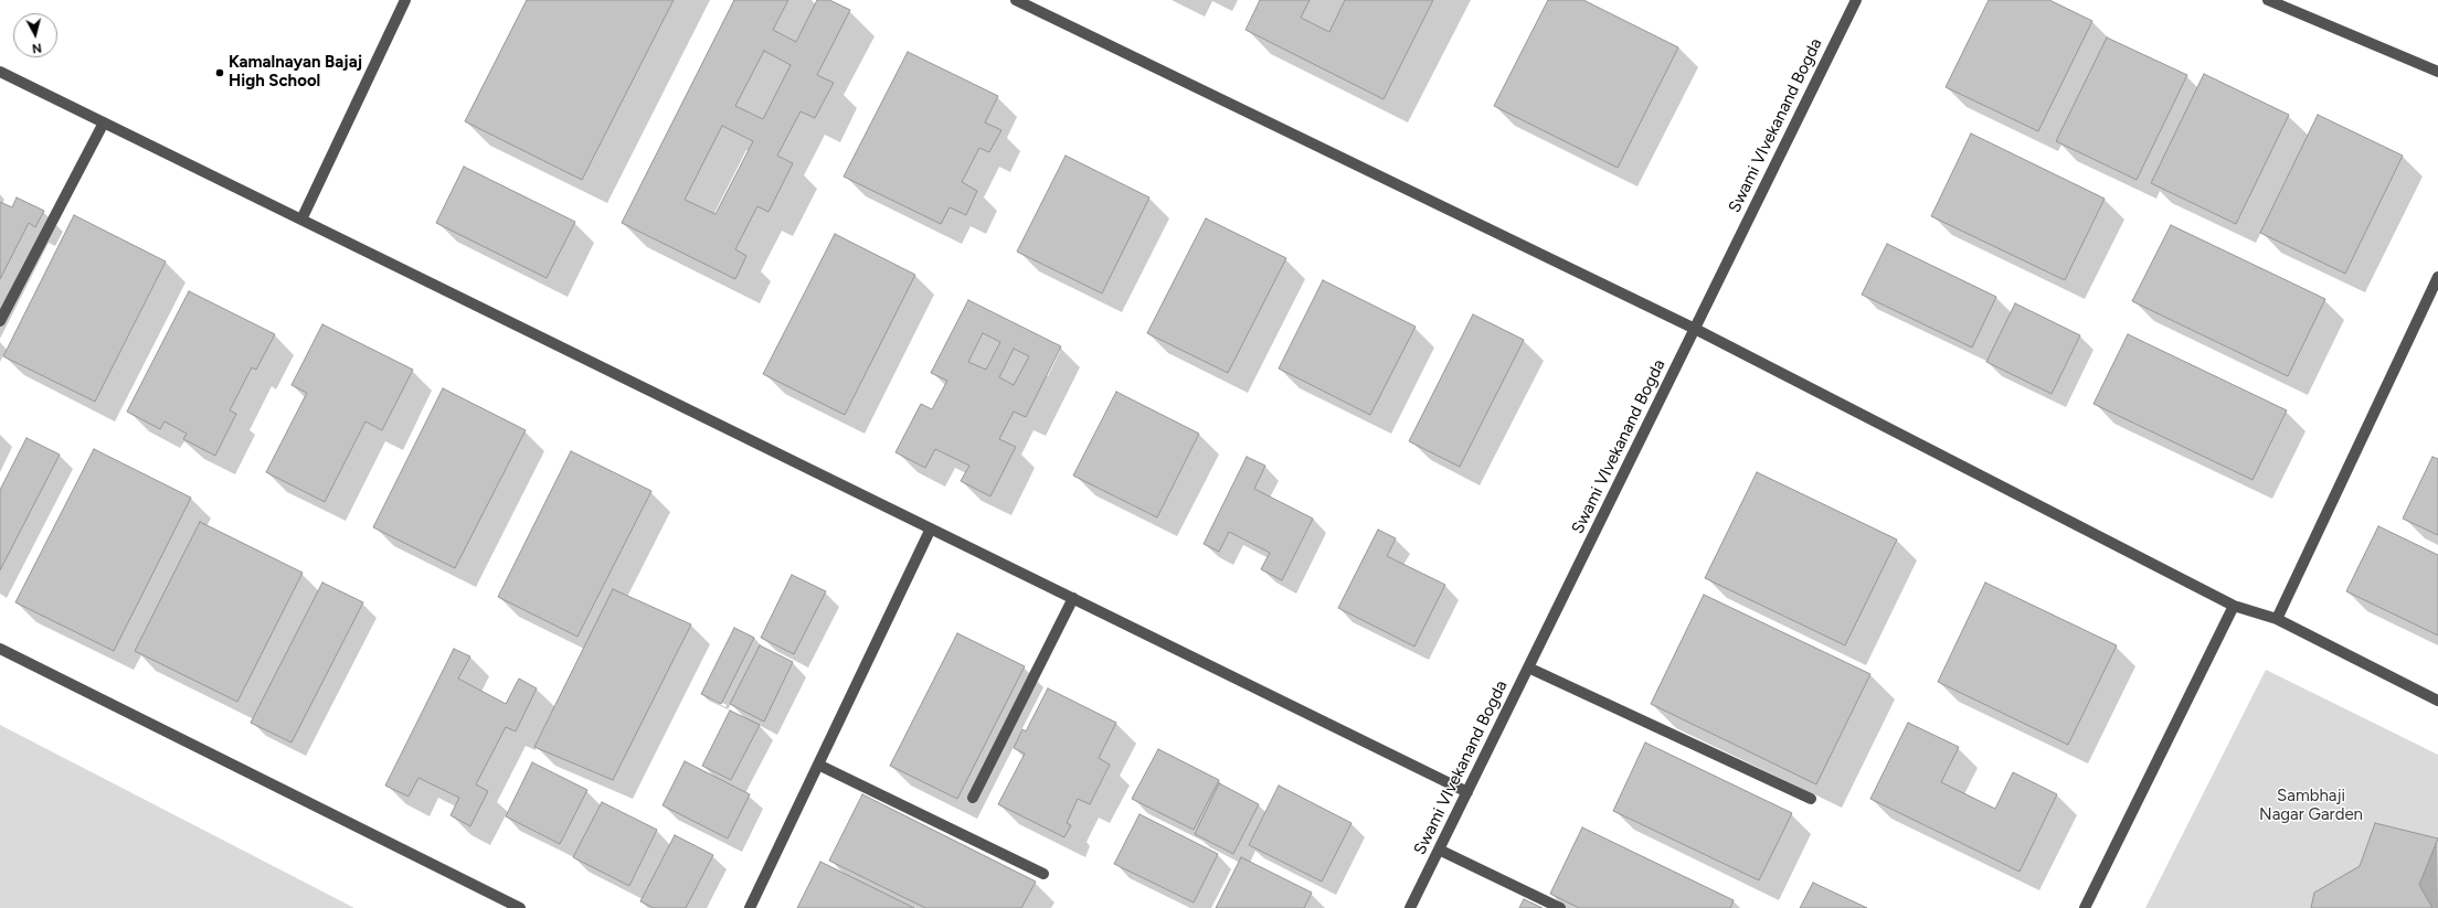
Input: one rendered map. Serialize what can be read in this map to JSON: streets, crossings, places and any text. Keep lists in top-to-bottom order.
{
  "streets": {
    "street": ["Swami VIvekanand Bogda"]
  },
  "parks": ["Sambhaji Nagar Garden"],
  "places": ["Kamalnayan Bajaj High School"],
  "north": "bottom"
}
